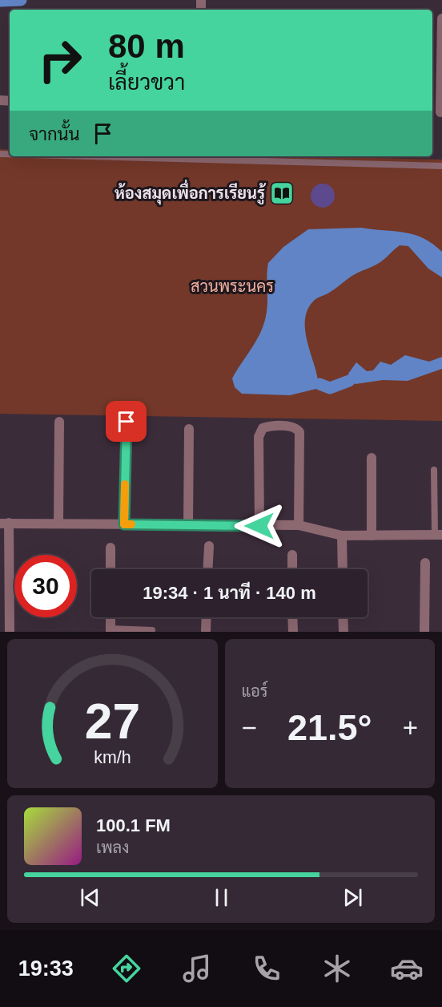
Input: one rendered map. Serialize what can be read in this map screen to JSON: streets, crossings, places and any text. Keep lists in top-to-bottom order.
{
  "parks": ["สวนพระนคร"],
  "places": {
    "library": ["ห้องสมุดเพื่อการเรียนรู้"]
  },
  "page": {
    "turn": ["80 m", "เลี้ยวขวา"],
    "then": "จากนั้น",
    "limit": "30",
    "trip": "19:34 · 1 นาที · 140 m",
    "tile": "แอร์",
    "heat": ["−", "21.5°", "+"],
    "song": ["100.1 FM", "เพลง"],
    "tabs": "19:33",
    "gauge": ["27", "km/h"]
  }
}
